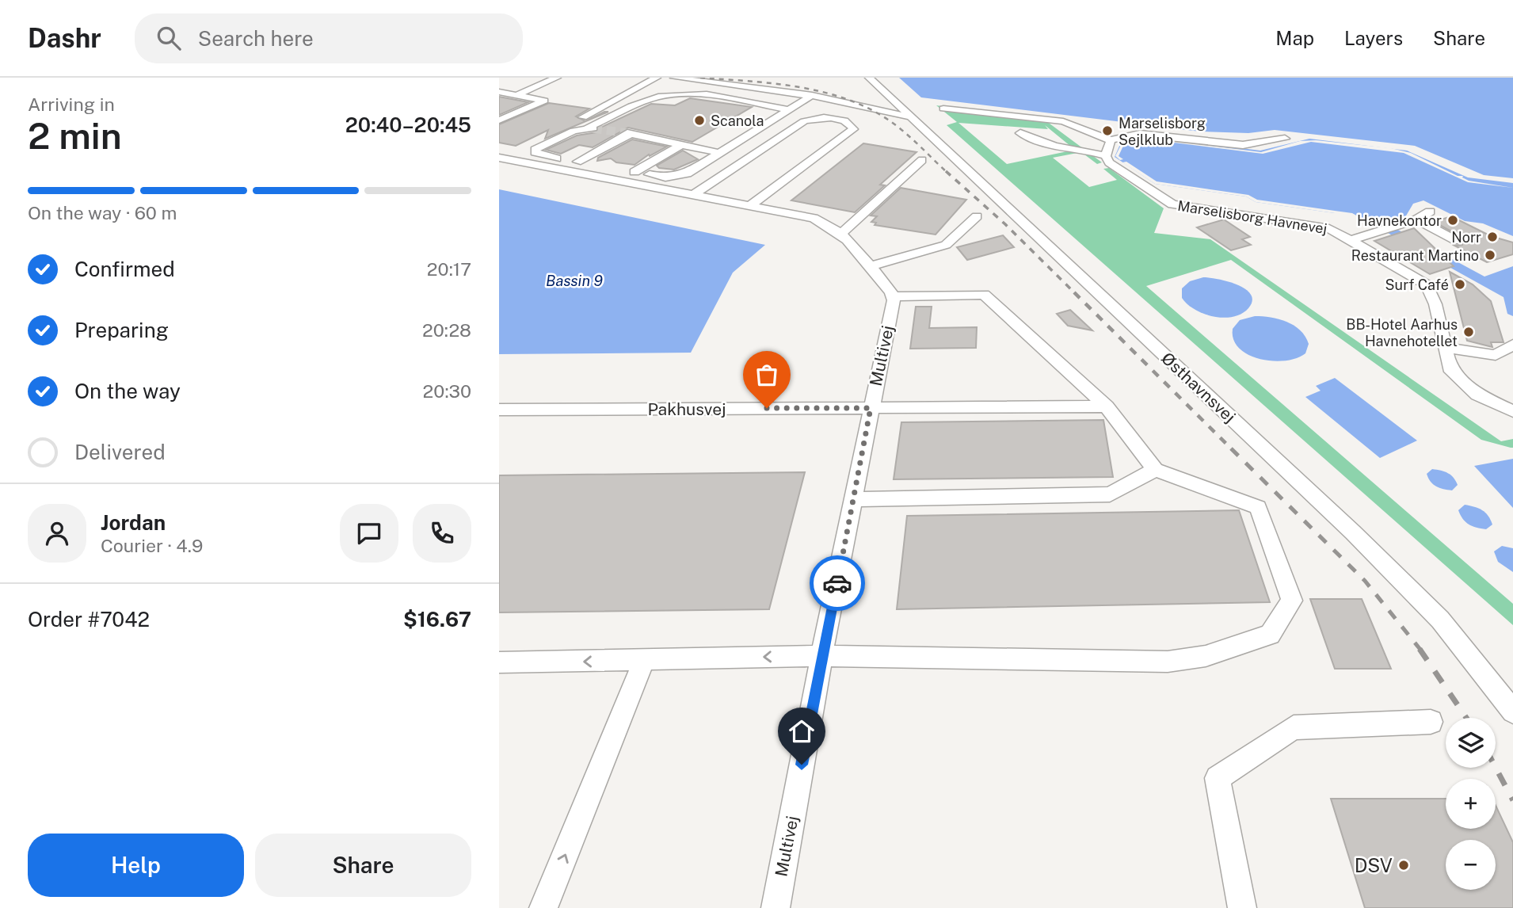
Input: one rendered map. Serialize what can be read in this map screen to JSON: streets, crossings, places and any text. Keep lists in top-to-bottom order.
{
  "streets": {
    "street": [
      "Marselisborg Havnevej",
      "Multivej",
      "Østhavnsvej",
      "Pakhusvej"
    ]
  },
  "crossings": [
    ["Multivej", "Pakhusvej"]
  ],
  "water": ["Bassin 9"],
  "places": [
    "Scanola",
    "Marselisborg Sejlklub",
    "Havnekontor",
    "Norr",
    "Restaurant Martino",
    "Surf Café",
    "BB-Hotel Aarhus Havnehotellet",
    "DSV"
  ],
  "page": {
    "header": "Dashr",
    "search": "Search here",
    "nav": ["Map", "Layers", "Share"],
    "heading": ["2 min", "Arriving in", "20:40–20:45"],
    "panel": [
      "Jordan",
      "Courier · 4.9",
      "Order #7042",
      "$16.67"
    ],
    "bar": "On the way · 60 m",
    "list": [
      ["Confirmed", "20:17"],
      ["Preparing", "20:28"],
      ["On the way", "20:30"],
      "Delivered"
    ],
    "map_buttons": ["+", "−"],
    "buttons": ["Help", "Share"]
  }
}
